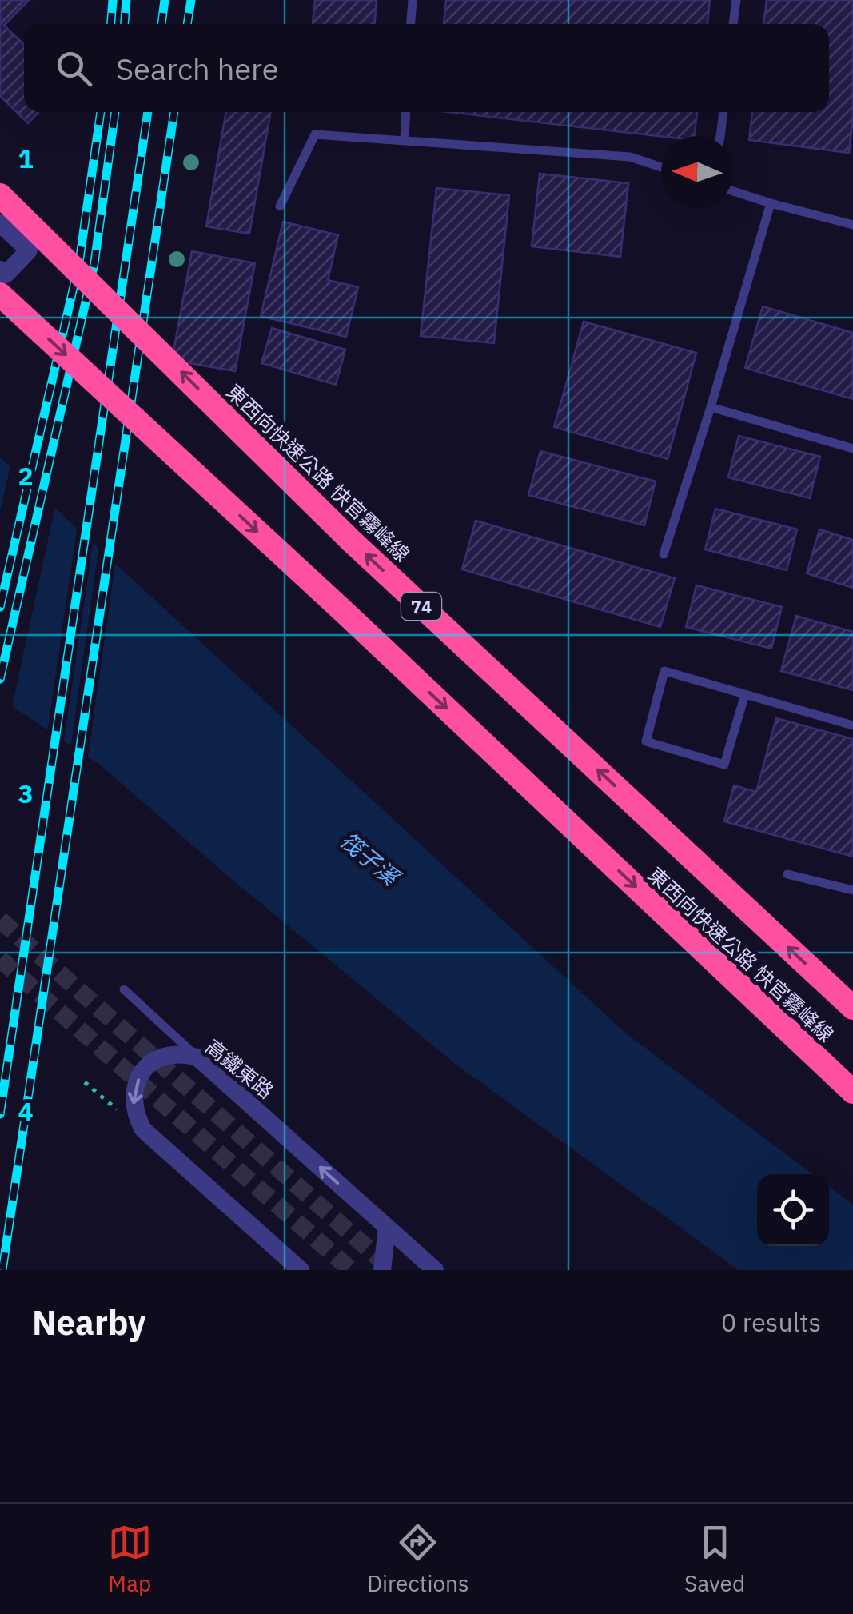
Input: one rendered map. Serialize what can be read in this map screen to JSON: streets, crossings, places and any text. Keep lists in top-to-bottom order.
{
  "streets": {
    "highway": ["東西向快速公路 快官霧峰線", "74"],
    "street": ["高鐵東路"]
  },
  "water": ["筏子溪"],
  "north": "left",
  "page": {
    "search": "Search here",
    "heading": ["Nearby", "0 results"],
    "nav": ["Map", "Directions", "Saved"]
  },
  "grid": {
    "rows": [
      "1",
      "2",
      "3",
      "4"
    ]
  }
}
